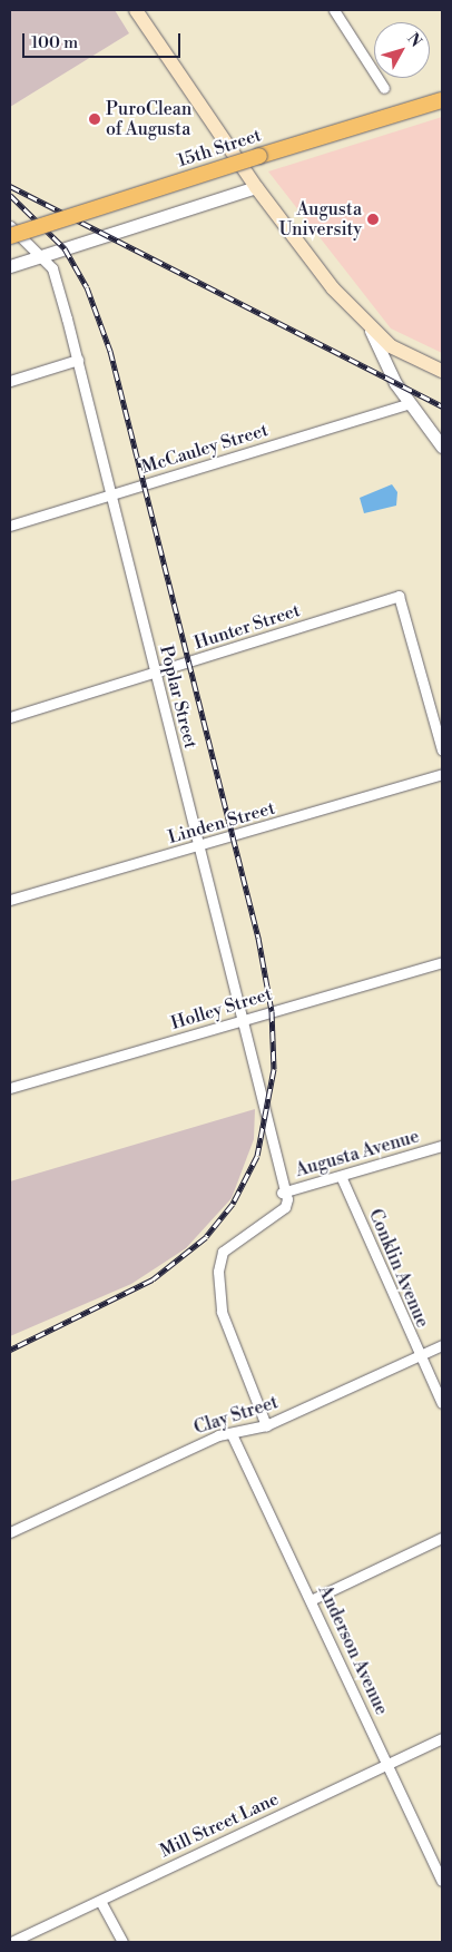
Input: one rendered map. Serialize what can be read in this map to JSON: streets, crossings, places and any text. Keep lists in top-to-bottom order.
{
  "streets": {
    "main road": ["15th Street"],
    "street": [
      "McCauley Street",
      "Hunter Street",
      "Poplar Street",
      "Linden Street",
      "Holley Street",
      "Augusta Avenue",
      "Conklin Avenue",
      "Clay Street",
      "Anderson Avenue",
      "Mill Street Lane"
    ]
  },
  "crossings": [
    ["McCauley Street", "Poplar Street"],
    ["Hunter Street", "Poplar Street"],
    ["Poplar Street", "Linden Street"],
    ["Poplar Street", "Holley Street"],
    ["Poplar Street", "Augusta Avenue"],
    ["Augusta Avenue", "Conklin Avenue"],
    ["Conklin Avenue", "Clay Street"],
    ["Clay Street", "Anderson Avenue"],
    ["Anderson Avenue", "Mill Street Lane"]
  ],
  "places": ["PuroClean of Augusta", "Augusta University"],
  "scale_bar": "100 m",
  "north": "top right"
}
